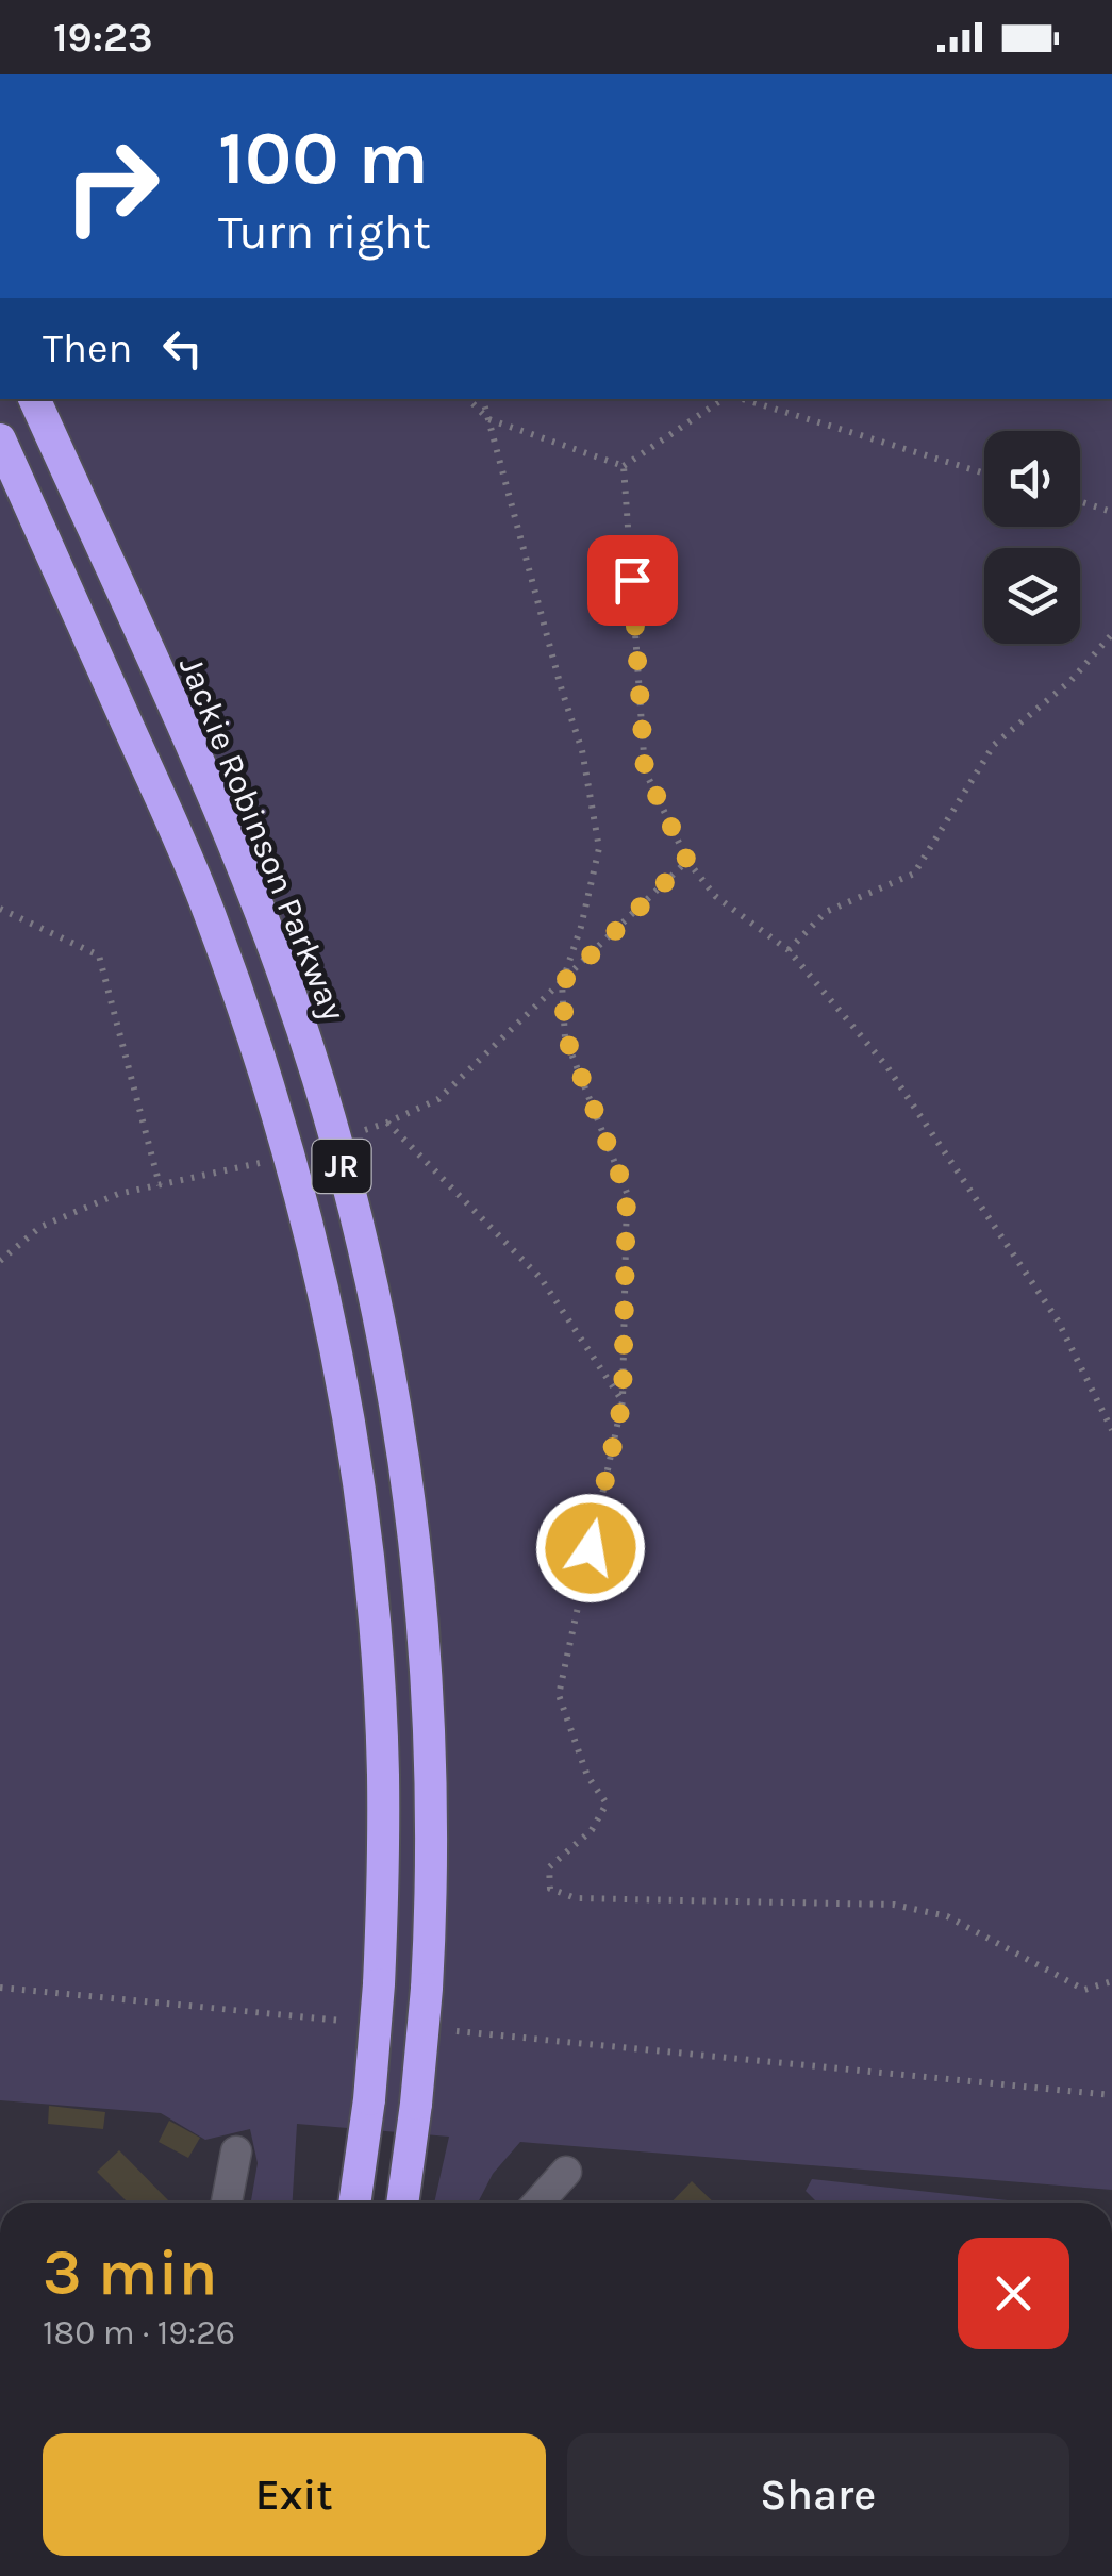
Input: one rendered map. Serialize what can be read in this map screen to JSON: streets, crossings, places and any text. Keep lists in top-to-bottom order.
{
  "streets": {
    "highway": ["Jackie Robinson Parkway", "JR"]
  },
  "page": {
    "status": "19:23",
    "turn": ["100 m", "Turn right"],
    "then": "Then",
    "heading": ["3 min", "180 m · 19:26"],
    "buttons": ["Exit", "Share"]
  }
}
